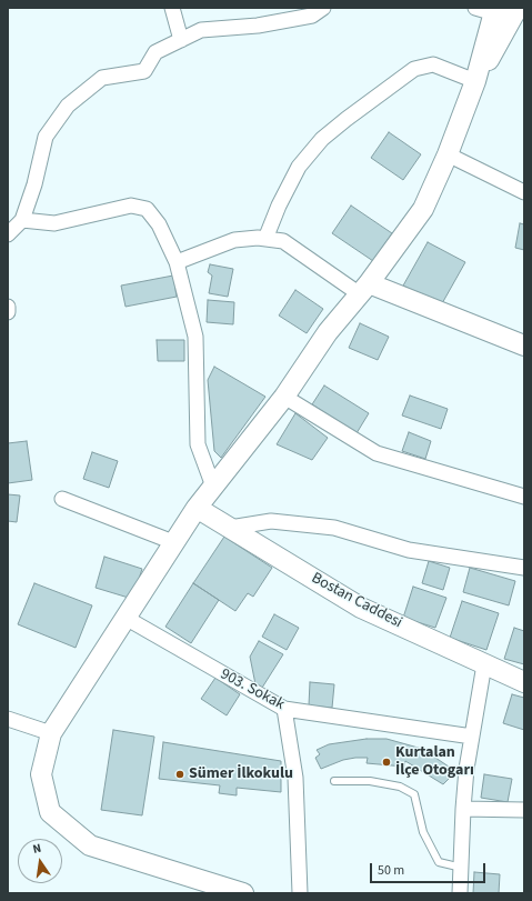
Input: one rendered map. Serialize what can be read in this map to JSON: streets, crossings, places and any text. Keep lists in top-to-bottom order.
{
  "streets": {
    "main road": ["Bostan Caddesi"],
    "street": ["903. Sokak"]
  },
  "places": ["Kurtalan İlçe Otogarı", "Sümer İlkokulu"],
  "scale_bar": "50 m",
  "north": "top"
}
